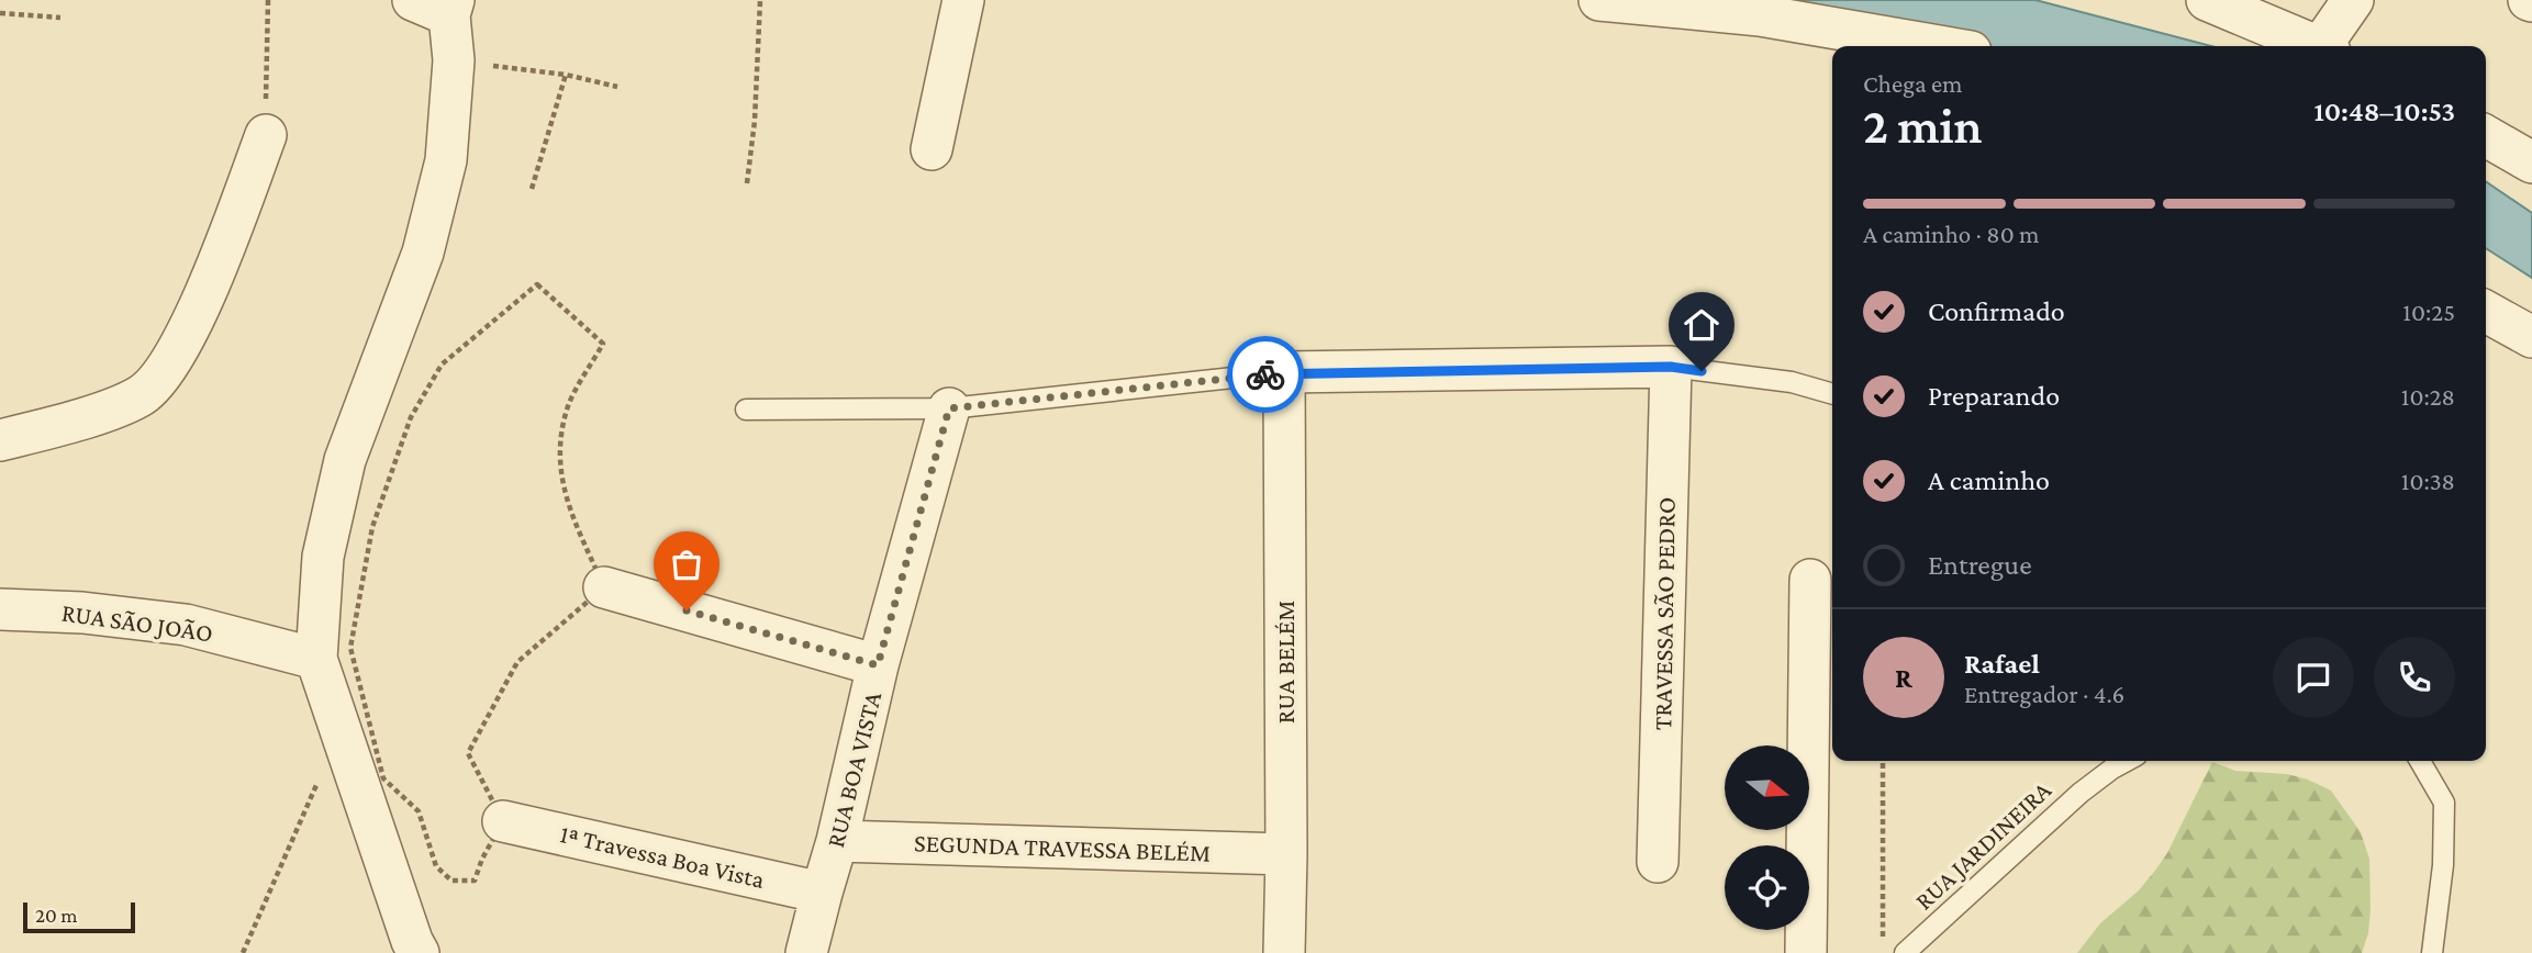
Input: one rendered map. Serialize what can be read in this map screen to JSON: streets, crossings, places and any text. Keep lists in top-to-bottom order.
{
  "streets": {
    "street": [
      "TRAVESSA SÃO PEDRO",
      "RUA SÃO JOÃO",
      "RUA BELÉM",
      "RUA BOA VISTA",
      "SEGUNDA TRAVESSA BELÉM",
      "1ª Travessa Boa Vista"
    ],
    "lane": ["RUA JARDINEIRA"]
  },
  "crossings": [
    ["RUA BELÉM", "SEGUNDA TRAVESSA BELÉM"],
    ["RUA BOA VISTA", "SEGUNDA TRAVESSA BELÉM"],
    ["RUA BOA VISTA", "1ª Travessa Boa Vista"]
  ],
  "scale_bar": "20 m",
  "north": "right",
  "page": {
    "heading": ["2 min", "Chega em", "10:48–10:53"],
    "panel": ["Rafael", "Entregador · 4.6"],
    "bar": "A caminho · 80 m",
    "list": [
      ["Confirmado", "10:25"],
      ["Preparando", "10:28"],
      ["A caminho", "10:38"],
      "Entregue"
    ],
    "round": "R",
    "scale": "20 m"
  }
}
